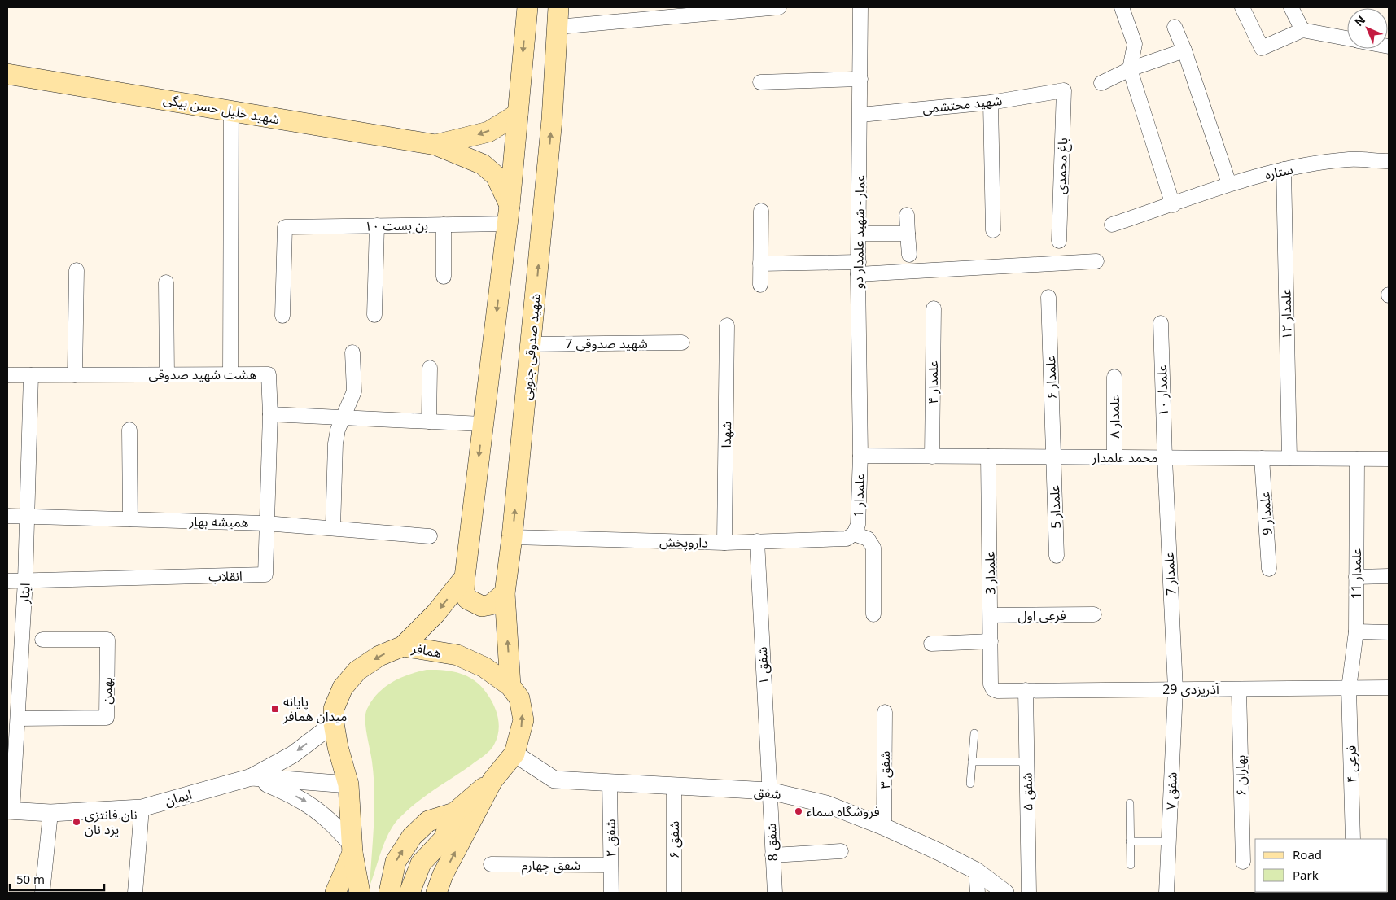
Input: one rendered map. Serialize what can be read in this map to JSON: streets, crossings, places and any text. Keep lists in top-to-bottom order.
{
  "streets": {
    "main road": ["شهید خلیل حسن بیگی", "شهید صدوقی جنوبی", "همافر"],
    "street": [
      "شهید محتشمی",
      "باغ محمدی",
      "ستاره",
      "بن بست ۱۰",
      "عمار - شهید علمدار دو",
      "علمدار ۱۲",
      "شهید صدوقی 7",
      "هشت شهید صدوقی",
      "علمدار ۶",
      "علمدار ۴",
      "علمدار ۱۰",
      "علمدار ۸",
      "شهدا",
      "محمد علمدار",
      "علمدار 1",
      "علمدار 5",
      "علمدار 9",
      "همیشه بهار",
      "داروپخش",
      "علمدار 3",
      "علمدار 7",
      "علمدار 11",
      "انقلاب",
      "ایثار",
      "فرعی اول",
      "شفق ۱",
      "آذریزدی 29",
      "بهمن",
      "فرعی ۴",
      "شفق ۳",
      "بهاران ۶",
      "شفق ۷",
      "شفق ۵",
      "شفق",
      "ایمان",
      "شفق ۲",
      "شفق ۶",
      "شفق 8",
      "شفق چهارم"
    ]
  },
  "crossings": [
    ["شهید محتشمی", "باغ محمدی"],
    ["شهید محتشمی", "عمار - شهید علمدار دو"],
    ["ستاره", "علمدار ۱۲"],
    ["عمار - شهید علمدار دو", "محمد علمدار"],
    ["عمار - شهید علمدار دو", "علمدار 1"],
    ["علمدار ۱۲", "محمد علمدار"],
    ["شهید صدوقی 7", "شهید صدوقی جنوبی"],
    ["شهید صدوقی جنوبی", "داروپخش"],
    ["شهید صدوقی جنوبی", "همافر"],
    ["هشت شهید صدوقی", "انقلاب"],
    ["هشت شهید صدوقی", "ایثار"],
    ["علمدار ۶", "محمد علمدار"],
    ["علمدار ۶", "علمدار 5"],
    ["علمدار ۴", "محمد علمدار"],
    ["علمدار ۱۰", "محمد علمدار"],
    ["علمدار ۱۰", "علمدار 7"],
    ["علمدار ۸", "محمد علمدار"],
    ["شهدا", "داروپخش"],
    ["محمد علمدار", "علمدار 1"],
    ["محمد علمدار", "علمدار 5"],
    ["محمد علمدار", "علمدار 9"],
    ["محمد علمدار", "علمدار 3"],
    ["محمد علمدار", "علمدار 7"],
    ["محمد علمدار", "علمدار 11"],
    ["علمدار 1", "داروپخش"],
    ["همیشه بهار", "انقلاب"],
    ["همیشه بهار", "ایثار"],
    ["داروپخش", "شفق ۱"],
    ["علمدار 3", "فرعی اول"],
    ["علمدار 3", "آذریزدی 29"],
    ["علمدار 7", "آذریزدی 29"],
    ["علمدار 7", "شفق ۷"],
    ["علمدار 11", "آذریزدی 29"],
    ["علمدار 11", "فرعی ۴"],
    ["انقلاب", "ایثار"],
    ["ایثار", "بهمن"],
    ["ایثار", "ایمان"],
    ["همافر", "شفق"],
    ["همافر", "ایمان"],
    ["شفق ۱", "شفق"],
    ["شفق ۱", "شفق 8"],
    ["آذریزدی 29", "فرعی ۴"],
    ["آذریزدی 29", "بهاران ۶"],
    ["آذریزدی 29", "شفق ۷"],
    ["آذریزدی 29", "شفق ۵"],
    ["شفق ۳", "شفق"],
    ["شفق", "شفق ۲"],
    ["شفق", "شفق ۶"],
    ["شفق", "شفق 8"],
    ["شفق ۲", "شفق چهارم"]
  ],
  "places": {
    "transit": ["پایانه میدان همافر"],
    "other": ["فروشگاه سماء", "نان فانتزی یزد نان"]
  },
  "legend": ["Road", "Park"],
  "scale_bar": "50 m",
  "north": "top left"
}
